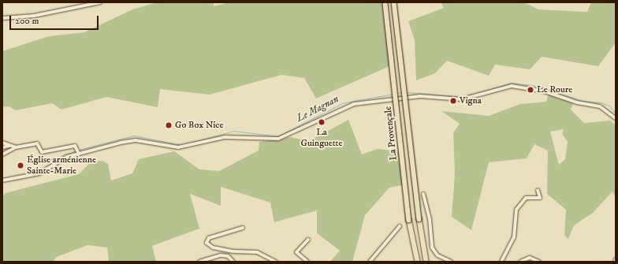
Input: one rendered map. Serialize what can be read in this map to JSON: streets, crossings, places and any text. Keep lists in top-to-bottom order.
{
  "streets": {
    "highway": ["La Provençale"]
  },
  "water": ["Le Magnan"],
  "places": [
    "Le Roure",
    "Vigna",
    "La Guinguette",
    "Go Box Nice",
    "Église arménienne Sainte-Marie"
  ],
  "scale_bar": "200 m"
}
